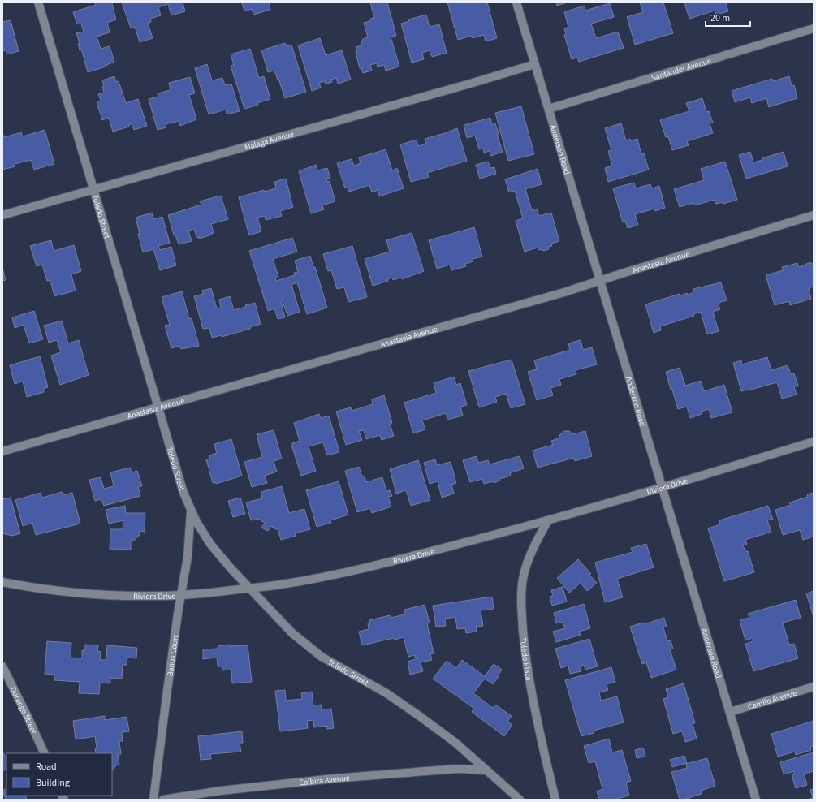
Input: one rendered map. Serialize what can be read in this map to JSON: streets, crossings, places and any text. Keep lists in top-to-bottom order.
{
  "streets": {
    "street": [
      "Santander Avenue",
      "Malaga Avenue",
      "Anderson Road",
      "Toledo Street",
      "Anastasia Avenue",
      "Riviera Drive",
      "Banos Court",
      "Toledo Plaza",
      "Camilo Avenue",
      "Durango Street",
      "Calbira Avenue"
    ]
  },
  "crossings": [
    ["Santander Avenue", "Anderson Road"],
    ["Malaga Avenue", "Anderson Road"],
    ["Malaga Avenue", "Toledo Street"],
    ["Anderson Road", "Anastasia Avenue"],
    ["Anderson Road", "Riviera Drive"],
    ["Anderson Road", "Camilo Avenue"],
    ["Toledo Street", "Anastasia Avenue"],
    ["Toledo Street", "Riviera Drive"],
    ["Toledo Street", "Banos Court"],
    ["Toledo Street", "Calbira Avenue"],
    ["Riviera Drive", "Banos Court"],
    ["Riviera Drive", "Toledo Plaza"]
  ],
  "legend": ["Road", "Building"],
  "scale_bar": "20 m"
}
